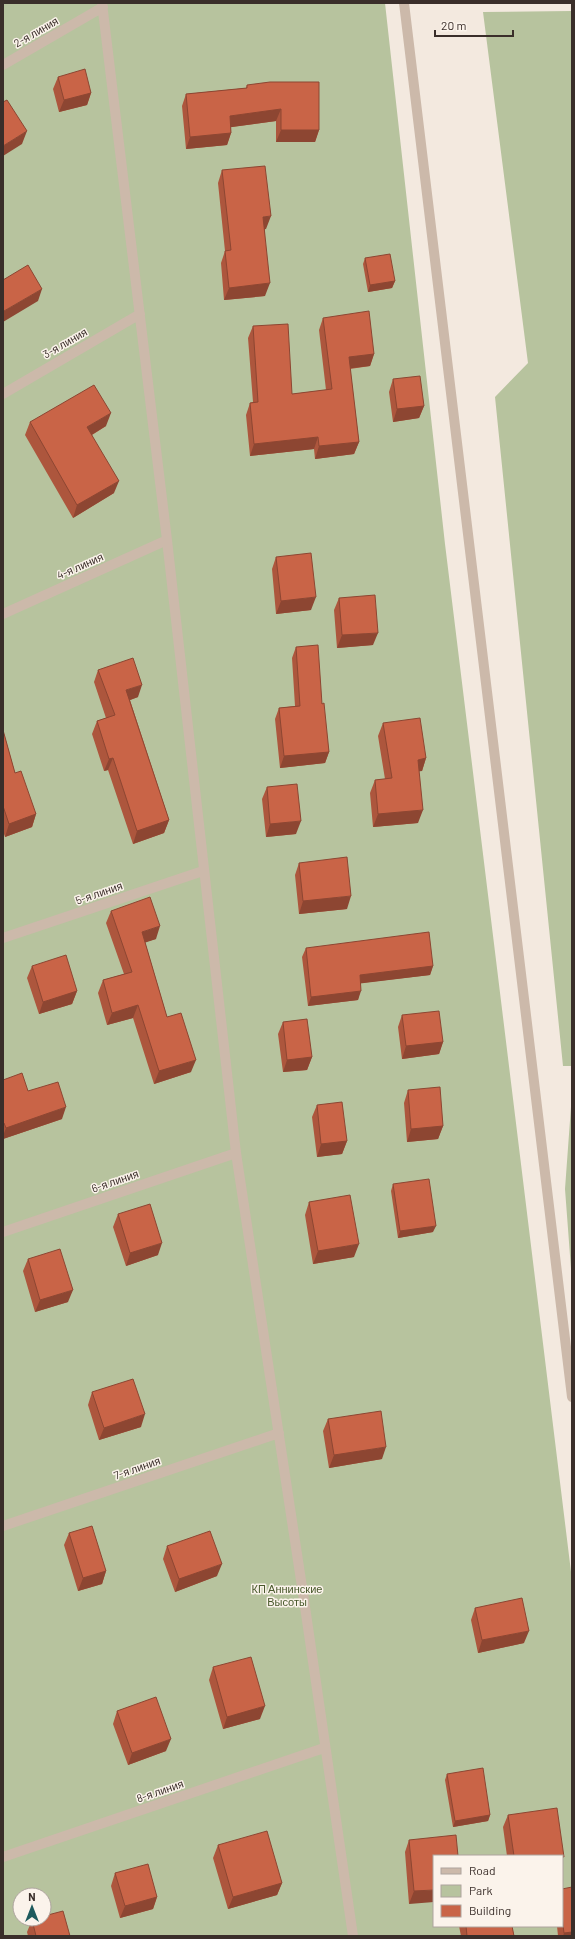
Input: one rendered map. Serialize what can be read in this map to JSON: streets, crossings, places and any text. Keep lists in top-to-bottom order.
{
  "streets": {
    "street": [
      "2-я линия",
      "3-я линия",
      "4-я линия",
      "5-я линия",
      "6-я линия",
      "7-я линия",
      "8-я линия"
    ]
  },
  "parks": ["КП Аннинские Высоты"],
  "legend": ["Road", "Park", "Building"],
  "scale_bar": "20 m",
  "north": "top"
}
